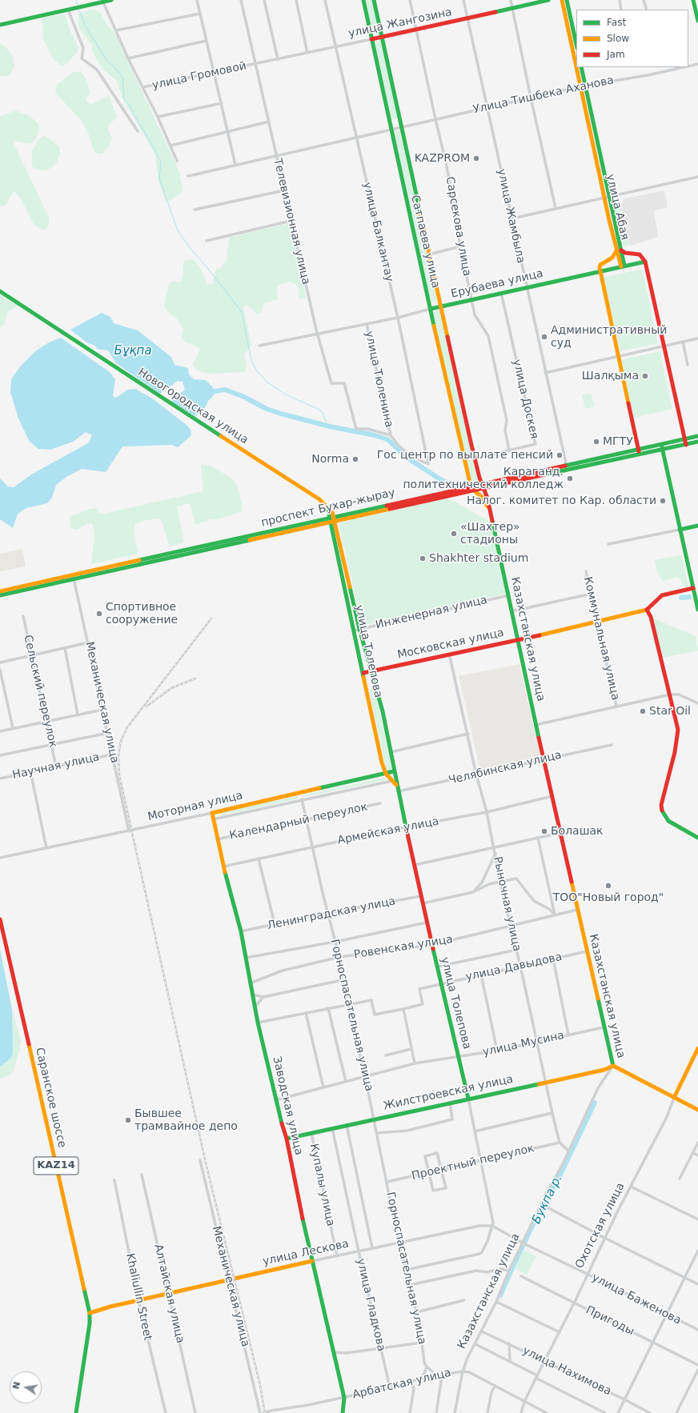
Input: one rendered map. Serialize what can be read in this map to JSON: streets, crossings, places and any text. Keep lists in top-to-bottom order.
{
  "streets": {
    "main road": [
      "улица Жангозина",
      "улица Абая",
      "Сатпаева улица",
      "Ерубаева улица",
      "Новогородская улица",
      "проспект Бухар-жырау",
      "Казахстанская улица",
      "Московская улица",
      "улица Толепова",
      "Моторная улица",
      "Жилстроевская улица",
      "Саранское шоссе",
      "Заводская улица",
      "KAZ14",
      "Охотская улица",
      "улица Лескова"
    ],
    "street": [
      "улица Громовой",
      "Улица Тишбека Аханова",
      "улица Жамбыла",
      "Телевизионная улица",
      "Сарсекова улица",
      "улица Балкантау",
      "улица Тюленина",
      "улица Доскея",
      "Инженерная улица",
      "Коммунальная улица",
      "Сельский переулок",
      "Механическая улица",
      "Научная улица",
      "Челябинская улица",
      "Календарный переулок",
      "Армейская улица",
      "Рыночная улица",
      "Ленинградская улица",
      "Ровенская улица",
      "улица Давыдова",
      "Горноспасательная улица",
      "улица Мусина",
      "Проектный переулок",
      "Купалы улица",
      "Алтайская улица",
      "Khaliullin Street",
      "улица Баженова",
      "улица Гладкова",
      "Пригоды",
      "улица Нахимова",
      "Арбатская улица"
    ]
  },
  "crossings": [
    ["улица Жангозина", "улица Громовой"],
    ["улица Жангозина", "улица Жамбыла"],
    ["улица Жангозина", "Телевизионная улица"],
    ["улица Жангозина", "Сарсекова улица"],
    ["улица Жангозина", "улица Балкантау"],
    ["улица Жангозина", "Сатпаева улица"],
    ["улица Громовой", "Телевизионная улица"],
    ["Улица Тишбека Аханова", "улица Абая"],
    ["Улица Тишбека Аханова", "улица Жамбыла"],
    ["Улица Тишбека Аханова", "Телевизионная улица"],
    ["Улица Тишбека Аханова", "Сарсекова улица"],
    ["Улица Тишбека Аханова", "улица Балкантау"],
    ["Улица Тишбека Аханова", "Сатпаева улица"],
    ["улица Абая", "Ерубаева улица"],
    ["улица Жамбыла", "Ерубаева улица"],
    ["улица Жамбыла", "проспект Бухар-жырау"],
    ["Телевизионная улица", "улица Балкантау"],
    ["Телевизионная улица", "Ерубаева улица"],
    ["Телевизионная улица", "улица Тюленина"],
    ["Сарсекова улица", "Ерубаева улица"],
    ["Сарсекова улица", "улица Доскея"],
    ["улица Балкантау", "Ерубаева улица"],
    ["улица Балкантау", "улица Тюленина"],
    ["Сатпаева улица", "Ерубаева улица"],
    ["Сатпаева улица", "улица Доскея"],
    ["Сатпаева улица", "проспект Бухар-жырау"],
    ["Сатпаева улица", "Казахстанская улица"],
    ["Ерубаева улица", "улица Тюленина"],
    ["Ерубаева улица", "улица Доскея"],
    ["Новогородская улица", "проспект Бухар-жырау"],
    ["Новогородская улица", "улица Толепова"],
    ["проспект Бухар-жырау", "Казахстанская улица"],
    ["проспект Бухар-жырау", "улица Толепова"],
    ["проспект Бухар-жырау", "Механическая улица"],
    ["Инженерная улица", "Казахстанская улица"],
    ["Инженерная улица", "улица Толепова"],
    ["Коммунальная улица", "Московская улица"],
    ["Казахстанская улица", "Московская улица"],
    ["Казахстанская улица", "Челябинская улица"],
    ["Казахстанская улица", "Армейская улица"],
    ["Казахстанская улица", "Ровенская улица"],
    ["Казахстанская улица", "улица Давыдова"],
    ["Казахстанская улица", "улица Мусина"],
    ["Казахстанская улица", "Жилстроевская улица"],
    ["Казахстанская улица", "улица Баженова"],
    ["Казахстанская улица", "улица Нахимова"],
    ["Казахстанская улица", "Арбатская улица"],
    ["Московская улица", "улица Толепова"],
    ["Московская улица", "Рыночная улица"],
    ["улица Толепова", "Челябинская улица"],
    ["улица Толепова", "Моторная улица"],
    ["улица Толепова", "Армейская улица"],
    ["улица Толепова", "Ленинградская улица"],
    ["улица Толепова", "Ровенская улица"],
    ["улица Толепова", "улица Давыдова"],
    ["улица Толепова", "улица Мусина"],
    ["улица Толепова", "Жилстроевская улица"],
    ["улица Толепова", "Проектный переулок"],
    ["улица Толепова", "улица Лескова"],
    ["Сельский переулок", "Научная улица"],
    ["Механическая улица", "Научная улица"],
    ["Механическая улица", "Моторная улица"],
    ["Механическая улица", "улица Лескова"],
    ["Челябинская улица", "Рыночная улица"],
    ["Моторная улица", "Горноспасательная улица"],
    ["Моторная улица", "Заводская улица"],
    ["Календарный переулок", "Горноспасательная улица"],
    ["Календарный переулок", "Заводская улица"],
    ["Армейская улица", "Рыночная улица"],
    ["Армейская улица", "Горноспасательная улица"],
    ["Армейская улица", "Заводская улица"],
    ["Рыночная улица", "Ровенская улица"],
    ["Рыночная улица", "улица Давыдова"],
    ["Рыночная улица", "улица Мусина"],
    ["Рыночная улица", "Жилстроевская улица"],
    ["Рыночная улица", "Проектный переулок"],
    ["Ленинградская улица", "Горноспасательная улица"],
    ["Ленинградская улица", "Заводская улица"],
    ["Ровенская улица", "Горноспасательная улица"],
    ["Ровенская улица", "Заводская улица"],
    ["улица Давыдова", "Горноспасательная улица"],
    ["улица Давыдова", "Заводская улица"],
    ["Горноспасательная улица", "улица Мусина"],
    ["Горноспасательная улица", "Жилстроевская улица"],
    ["Горноспасательная улица", "Проектный переулок"],
    ["Горноспасательная улица", "улица Лескова"],
    ["улица Мусина", "Заводская улица"],
    ["Жилстроевская улица", "Заводская улица"],
    ["Жилстроевская улица", "Купалы улица"],
    ["Жилстроевская улица", "улица Гладкова"],
    ["Саранское шоссе", "улица Лескова"],
    ["Заводская улица", "улица Лескова"],
    ["Заводская улица", "Арбатская улица"],
    ["Купалы улица", "улица Лескова"],
    ["Охотская улица", "улица Баженова"],
    ["Охотская улица", "Пригоды"],
    ["Охотская улица", "улица Нахимова"],
    ["Охотская улица", "Арбатская улица"],
    ["улица Лескова", "Алтайская улица"],
    ["улица Лескова", "Khaliullin Street"],
    ["улица Лескова", "улица Гладкова"],
    ["улица Гладкова", "Арбатская улица"]
  ],
  "water": ["Бұқпа", "Букпа р."],
  "places": [
    "KAZPROM",
    "Административный суд",
    "Шалқыма",
    "МГТУ",
    "Гос центр по выплате пенсий",
    "Norma",
    "Караганд. политехнический колледж",
    "Налог. комитет по Кар. области",
    "«Шахтер» стадионы",
    "Shakhter stadium",
    "Спортивное сооружение",
    "Star Oil",
    "Болашак",
    "ТОО\"Новый город\"",
    "Бывшее трамвайное депо"
  ],
  "legend": ["Fast", "Slow", "Jam"],
  "north": "left"
}
